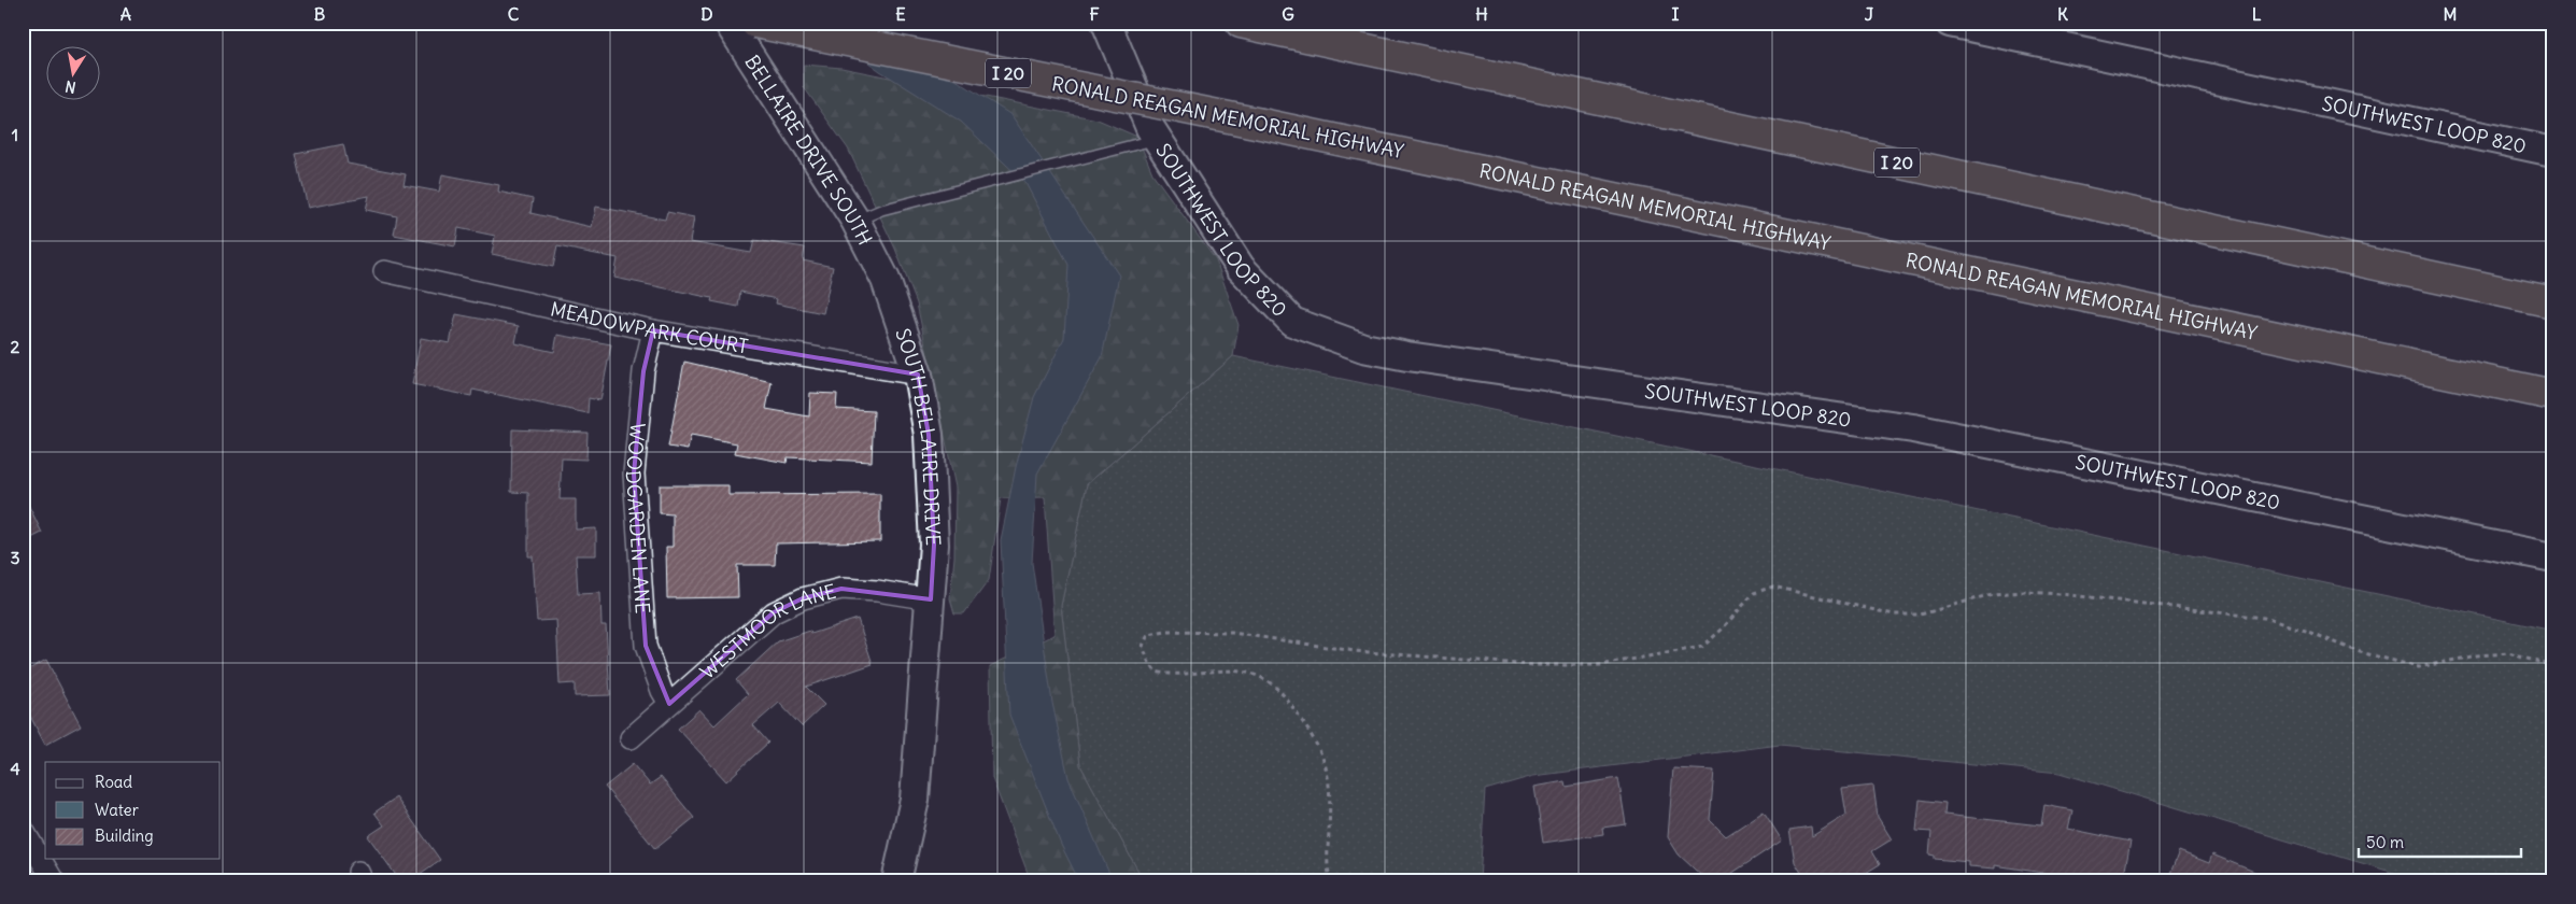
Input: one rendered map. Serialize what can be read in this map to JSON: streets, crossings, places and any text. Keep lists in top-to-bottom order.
{
  "streets": {
    "highway": ["I 20", "RONALD REAGAN MEMORIAL HIGHWAY"],
    "street": [
      "SOUTHWEST LOOP 820",
      "BELLAIRE DRIVE SOUTH",
      "MEADOWPARK COURT",
      "SOUTH BELLAIRE DRIVE",
      "WOODGARDEN LANE",
      "WESTMOOR LANE"
    ]
  },
  "crossings": [
    ["BELLAIRE DRIVE SOUTH", "SOUTH BELLAIRE DRIVE"],
    ["MEADOWPARK COURT", "SOUTH BELLAIRE DRIVE"],
    ["MEADOWPARK COURT", "WOODGARDEN LANE"],
    ["SOUTH BELLAIRE DRIVE", "WESTMOOR LANE"],
    ["WOODGARDEN LANE", "WESTMOOR LANE"]
  ],
  "legend": ["Road", "Water", "Building"],
  "scale_bar": "50 m",
  "north": "bottom",
  "grid": {
    "columns": [
      "A",
      "B",
      "C",
      "D",
      "E",
      "F",
      "G",
      "H",
      "I",
      "J",
      "K",
      "L",
      "M"
    ],
    "rows": [
      "1",
      "2",
      "3",
      "4"
    ]
  }
}
